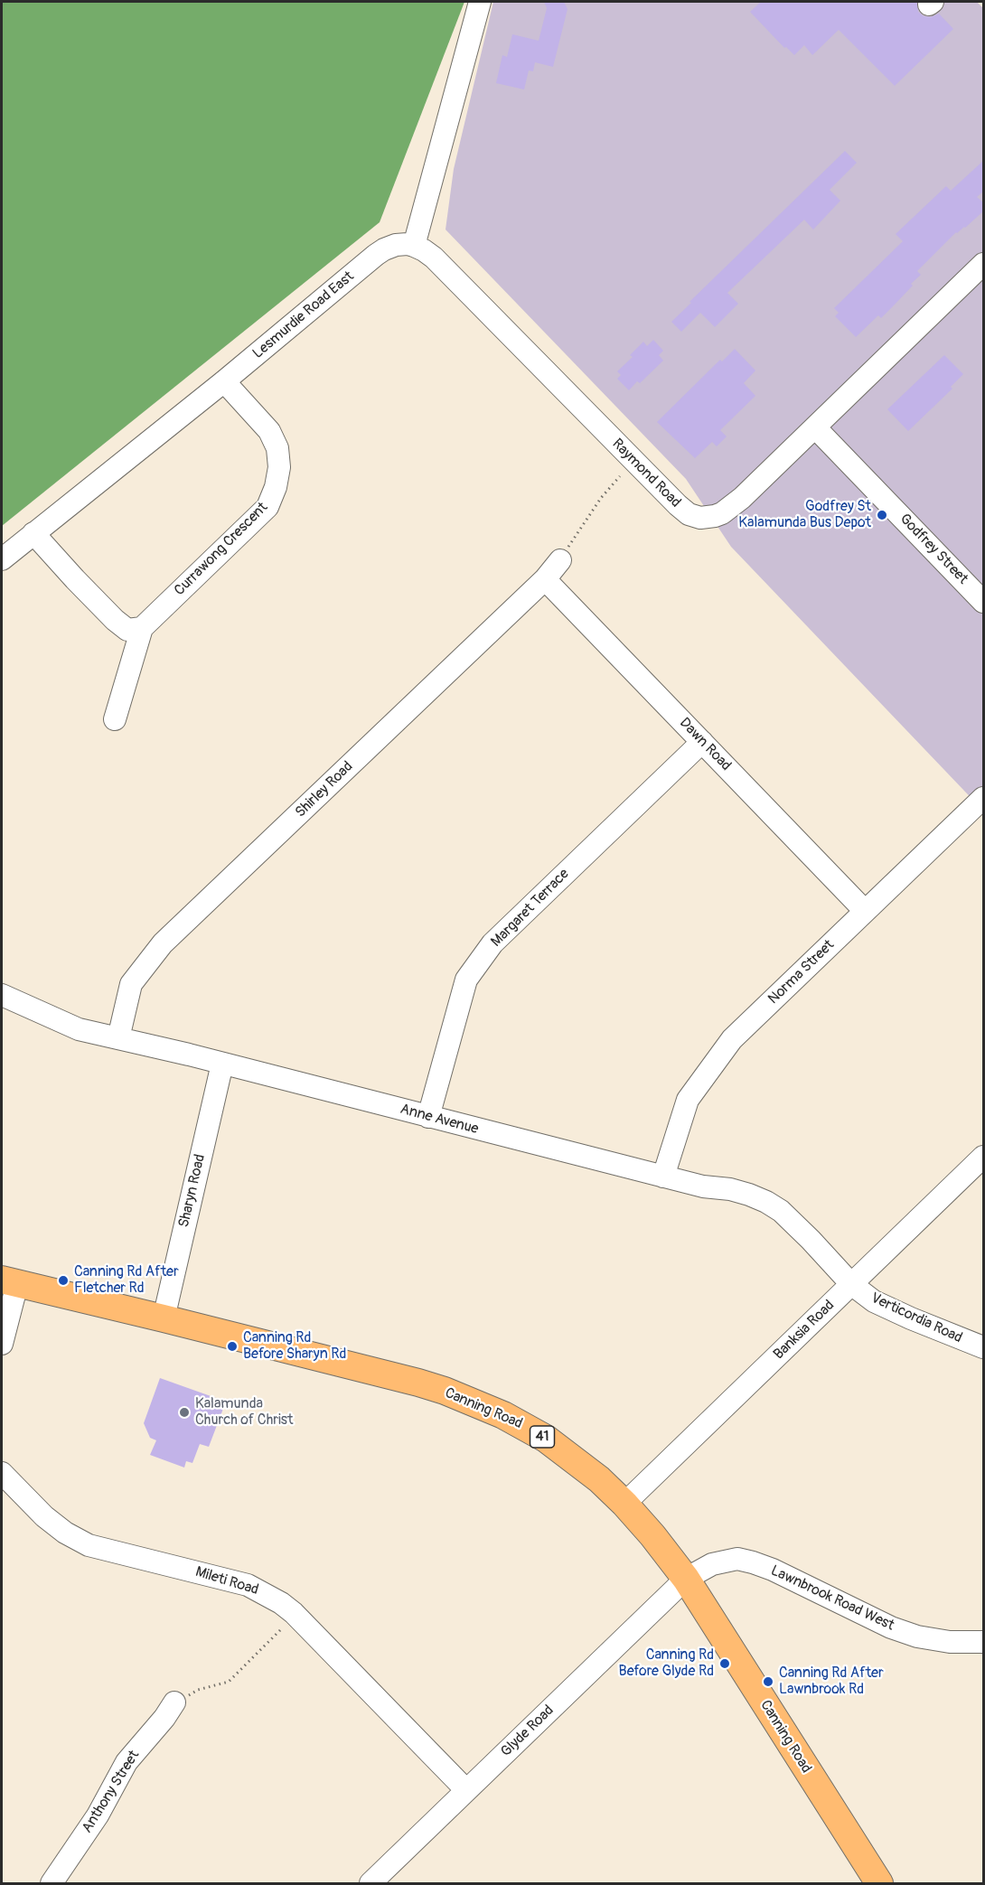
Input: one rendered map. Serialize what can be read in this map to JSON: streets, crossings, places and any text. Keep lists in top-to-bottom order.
{
  "streets": {
    "main road": ["Canning Road", "41"],
    "street": [
      "Lesmurdie Road East",
      "Raymond Road",
      "Currawong Crescent",
      "Godfrey Street",
      "Dawn Road",
      "Shirley Road",
      "Margaret Terrace",
      "Norma Street",
      "Anne Avenue",
      "Sharyn Road",
      "Verticordia Road",
      "Banksia Road",
      "Mileti Road",
      "Lawnbrook Road West",
      "Glyde Road",
      "Anthony Street"
    ]
  },
  "crossings": [
    ["Lesmurdie Road East", "Raymond Road"],
    ["Lesmurdie Road East", "Currawong Crescent"],
    ["Raymond Road", "Godfrey Street"],
    ["Dawn Road", "Shirley Road"],
    ["Dawn Road", "Margaret Terrace"],
    ["Dawn Road", "Norma Street"],
    ["Shirley Road", "Anne Avenue"],
    ["Margaret Terrace", "Anne Avenue"],
    ["Norma Street", "Anne Avenue"],
    ["Anne Avenue", "Sharyn Road"],
    ["Anne Avenue", "Verticordia Road"],
    ["Anne Avenue", "Banksia Road"],
    ["Sharyn Road", "Canning Road"],
    ["Verticordia Road", "Banksia Road"],
    ["Banksia Road", "Canning Road"],
    ["Canning Road", "Lawnbrook Road West"],
    ["Canning Road", "Glyde Road"],
    ["Mileti Road", "Glyde Road"],
    ["Lawnbrook Road West", "Glyde Road"]
  ],
  "places": [
    "Godfrey St Kalamunda Bus Depot",
    "Canning Rd After Fletcher Rd",
    "Canning Rd Before Sharyn Rd",
    "Kalamunda Church of Christ",
    "Canning Rd Before Glyde Rd",
    "Canning Rd After Lawnbrook Rd"
  ]
}
